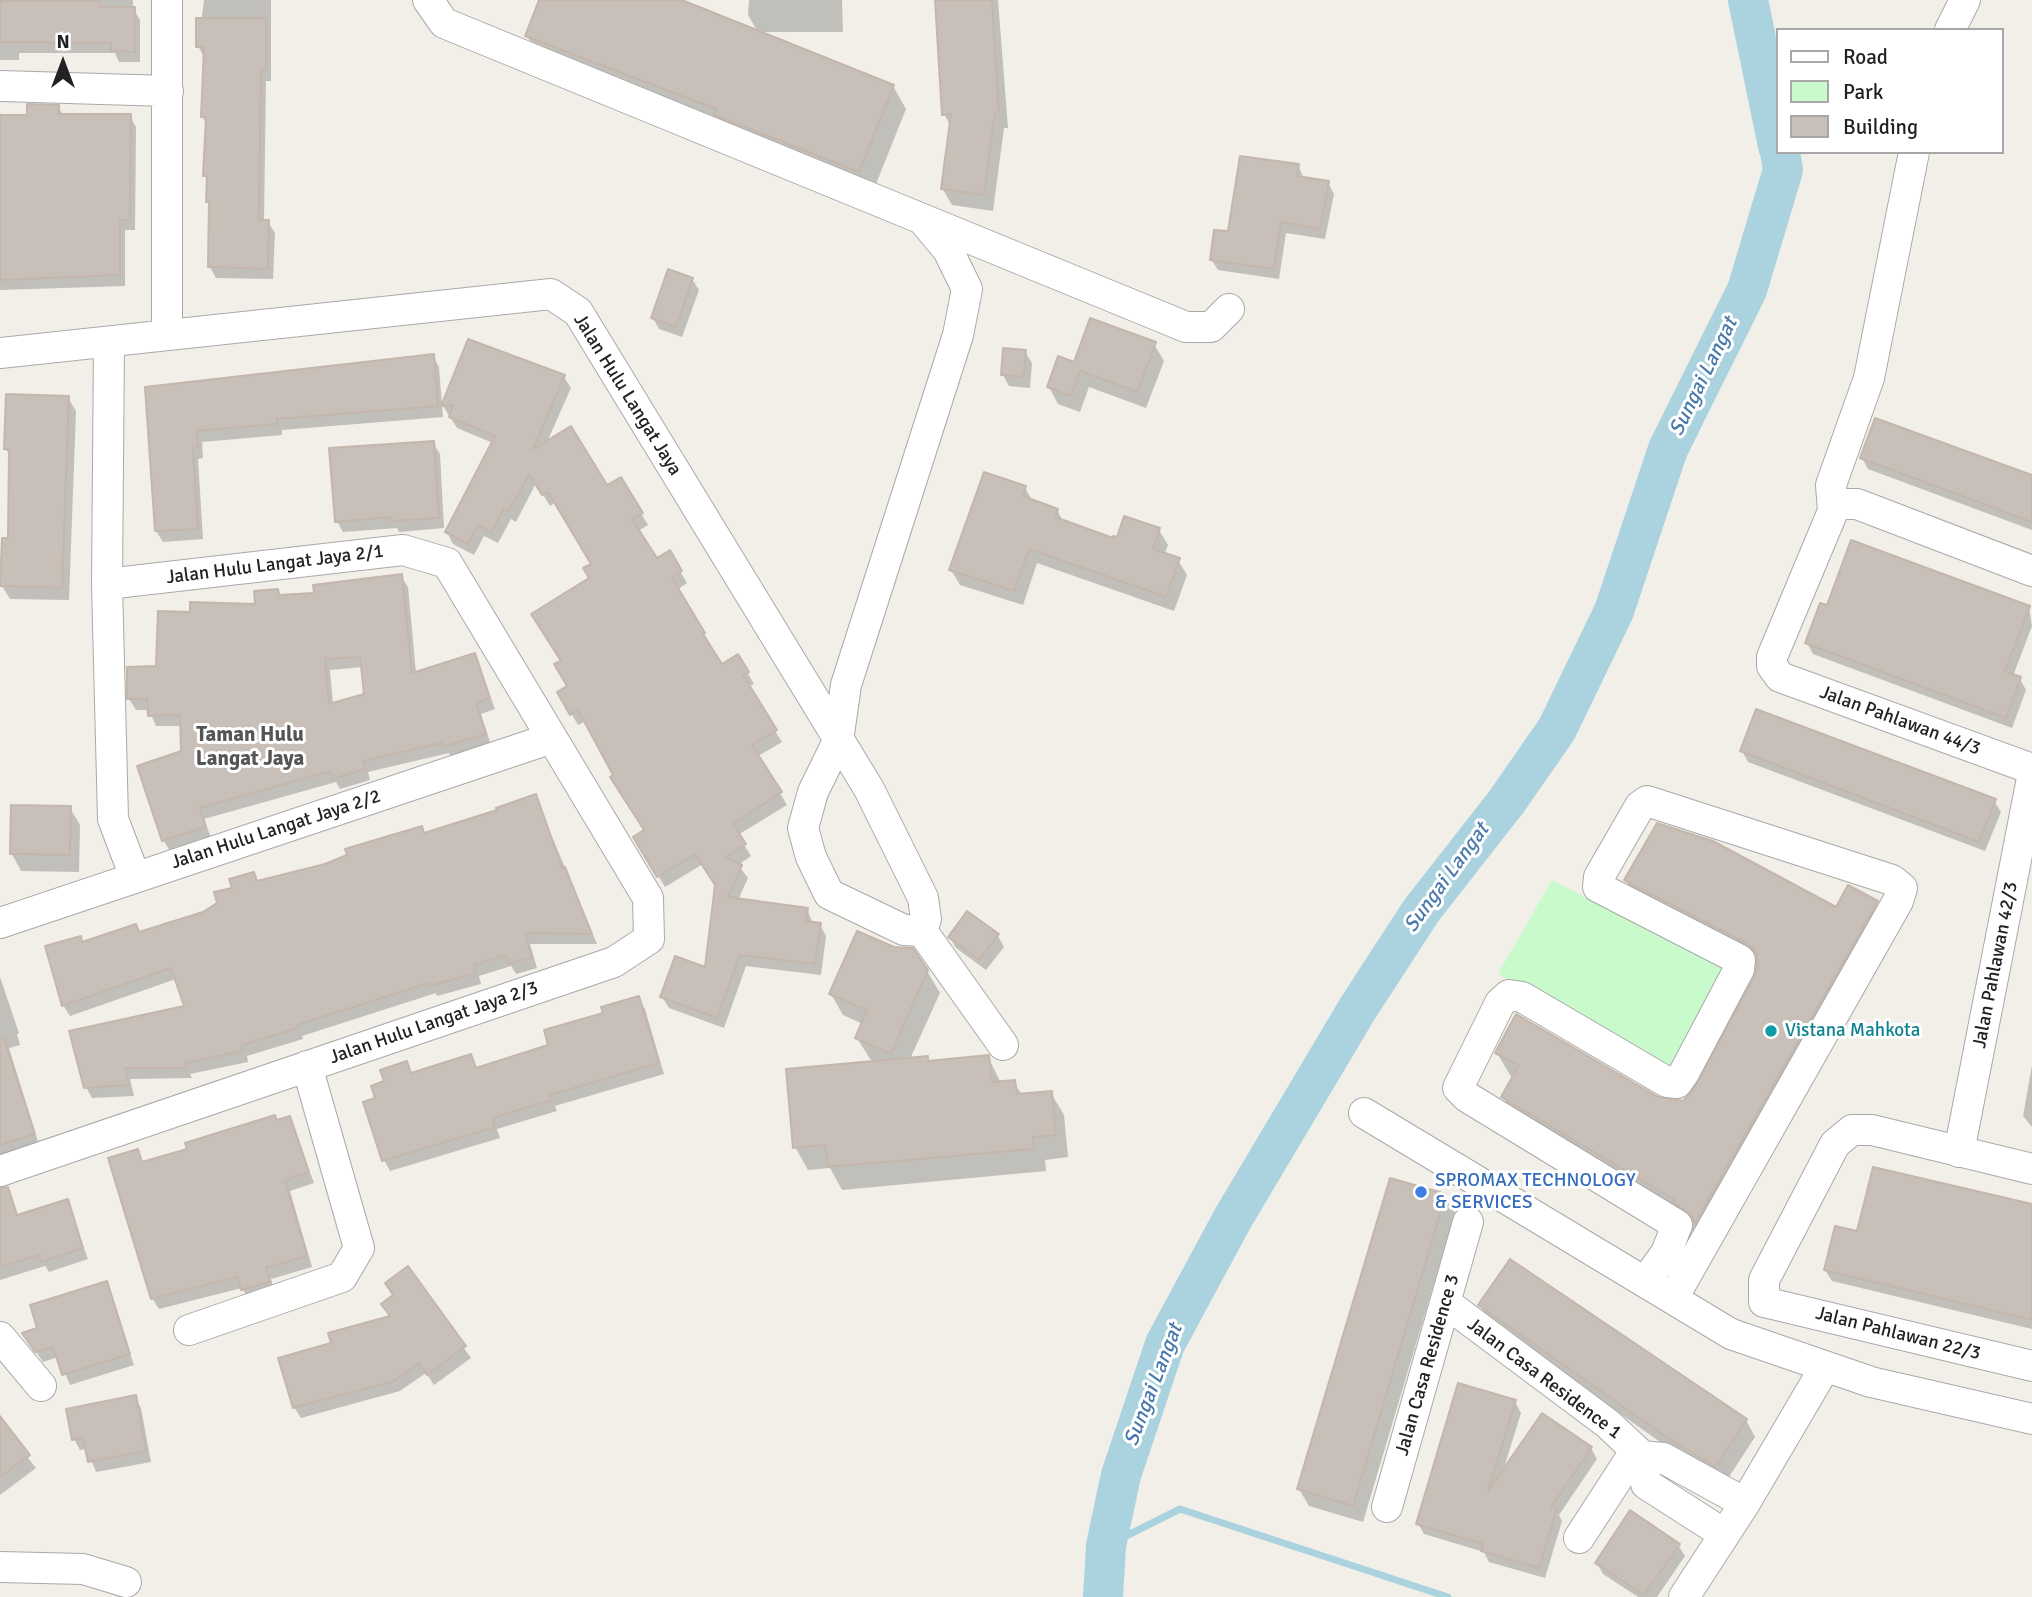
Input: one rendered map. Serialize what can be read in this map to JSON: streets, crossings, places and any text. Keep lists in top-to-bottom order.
{
  "streets": {
    "street": [
      "Jalan Hulu Langat Jaya",
      "Jalan Hulu Langat Jaya 2/1",
      "Jalan Pahlawan 44/3",
      "Jalan Hulu Langat Jaya 2/2",
      "Jalan Pahlawan 42/3",
      "Jalan Hulu Langat Jaya 2/3",
      "Jalan Pahlawan 22/3",
      "Jalan Casa Residence 3",
      "Jalan Casa Residence 1"
    ]
  },
  "crossings": [
    ["Jalan Hulu Langat Jaya 2/1", "Jalan Hulu Langat Jaya 2/2"],
    ["Jalan Hulu Langat Jaya 2/1", "Jalan Hulu Langat Jaya 2/3"],
    ["Jalan Hulu Langat Jaya 2/2", "Jalan Hulu Langat Jaya 2/3"],
    ["Jalan Pahlawan 42/3", "Jalan Pahlawan 22/3"],
    ["Jalan Casa Residence 3", "Jalan Casa Residence 1"]
  ],
  "districts": ["Taman Hulu Langat Jaya"],
  "water": ["Sungai Langat"],
  "places": ["Vistana Mahkota", "SPROMAX TECHNOLOGY & SERVICES"],
  "legend": ["Road", "Park", "Building"],
  "north": "top"
}
